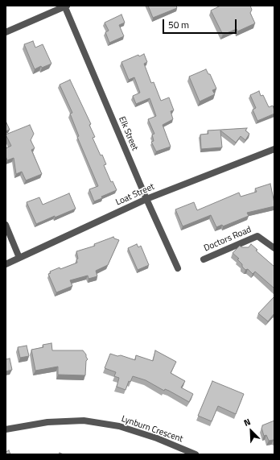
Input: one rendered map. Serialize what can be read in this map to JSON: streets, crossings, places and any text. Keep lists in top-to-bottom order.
{
  "streets": {
    "street": [
      "Elk Street",
      "Loat Street",
      "Doctors Road",
      "Lynburn Crescent"
    ]
  },
  "crossings": [
    ["Elk Street", "Loat Street"]
  ],
  "scale_bar": "50 m",
  "north": "top left"
}
